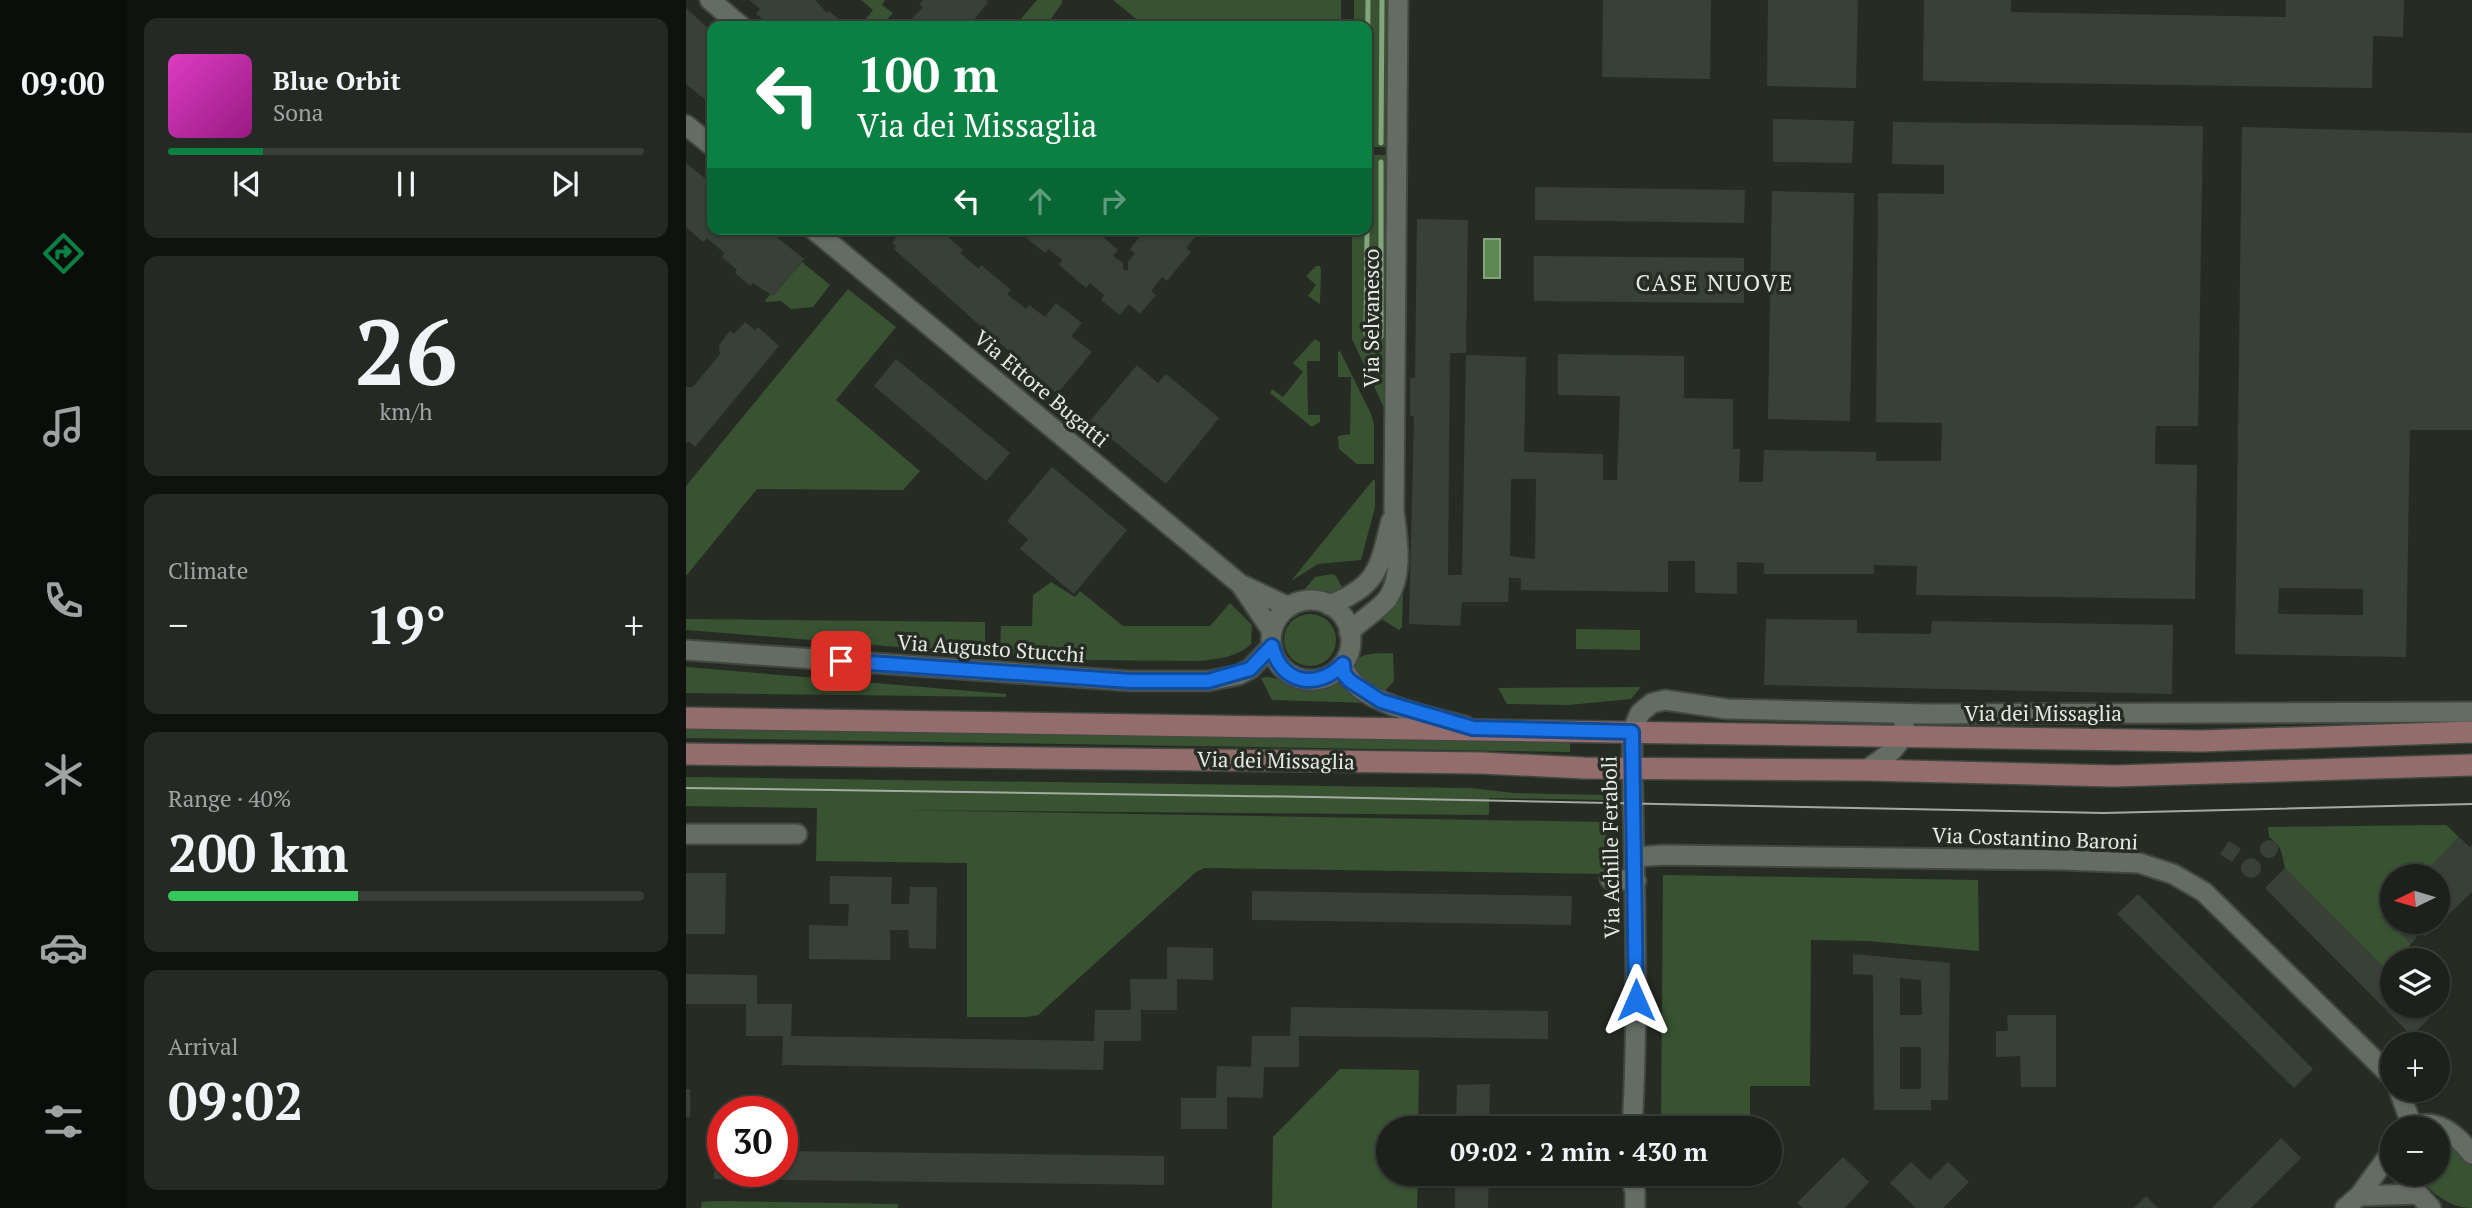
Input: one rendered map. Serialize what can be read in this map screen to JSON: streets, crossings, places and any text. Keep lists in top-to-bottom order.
{
  "streets": {
    "main road": ["Via dei Missaglia"],
    "street": [
      "Via Selvanesco",
      "Via Ettore Bugatti",
      "Via Augusto Stucchi",
      "Via Costantino Baroni",
      "Via Achille Feraboli"
    ]
  },
  "crossings": [
    ["Via Selvanesco", "Via Ettore Bugatti"],
    ["Via Selvanesco", "Via Augusto Stucchi"],
    ["Via Ettore Bugatti", "Via Augusto Stucchi"],
    ["Via dei Missaglia", "Via Achille Feraboli"],
    ["Via Costantino Baroni", "Via Achille Feraboli"]
  ],
  "districts": ["CASE NUOVE"],
  "north": "left",
  "page": {
    "tabs": "09:00",
    "turn": ["100 m", "Via dei Missaglia"],
    "song": ["Blue Orbit", "Sona"],
    "tile": [
      ["26", "km/h"],
      "Climate",
      ["Range · 40%", "200 km"],
      ["Arrival", "09:02"]
    ],
    "heat": ["−", "19°", "+"],
    "map_buttons": ["+", "−"],
    "limit": "30",
    "trip": "09:02 · 2 min · 430 m"
  }
}
